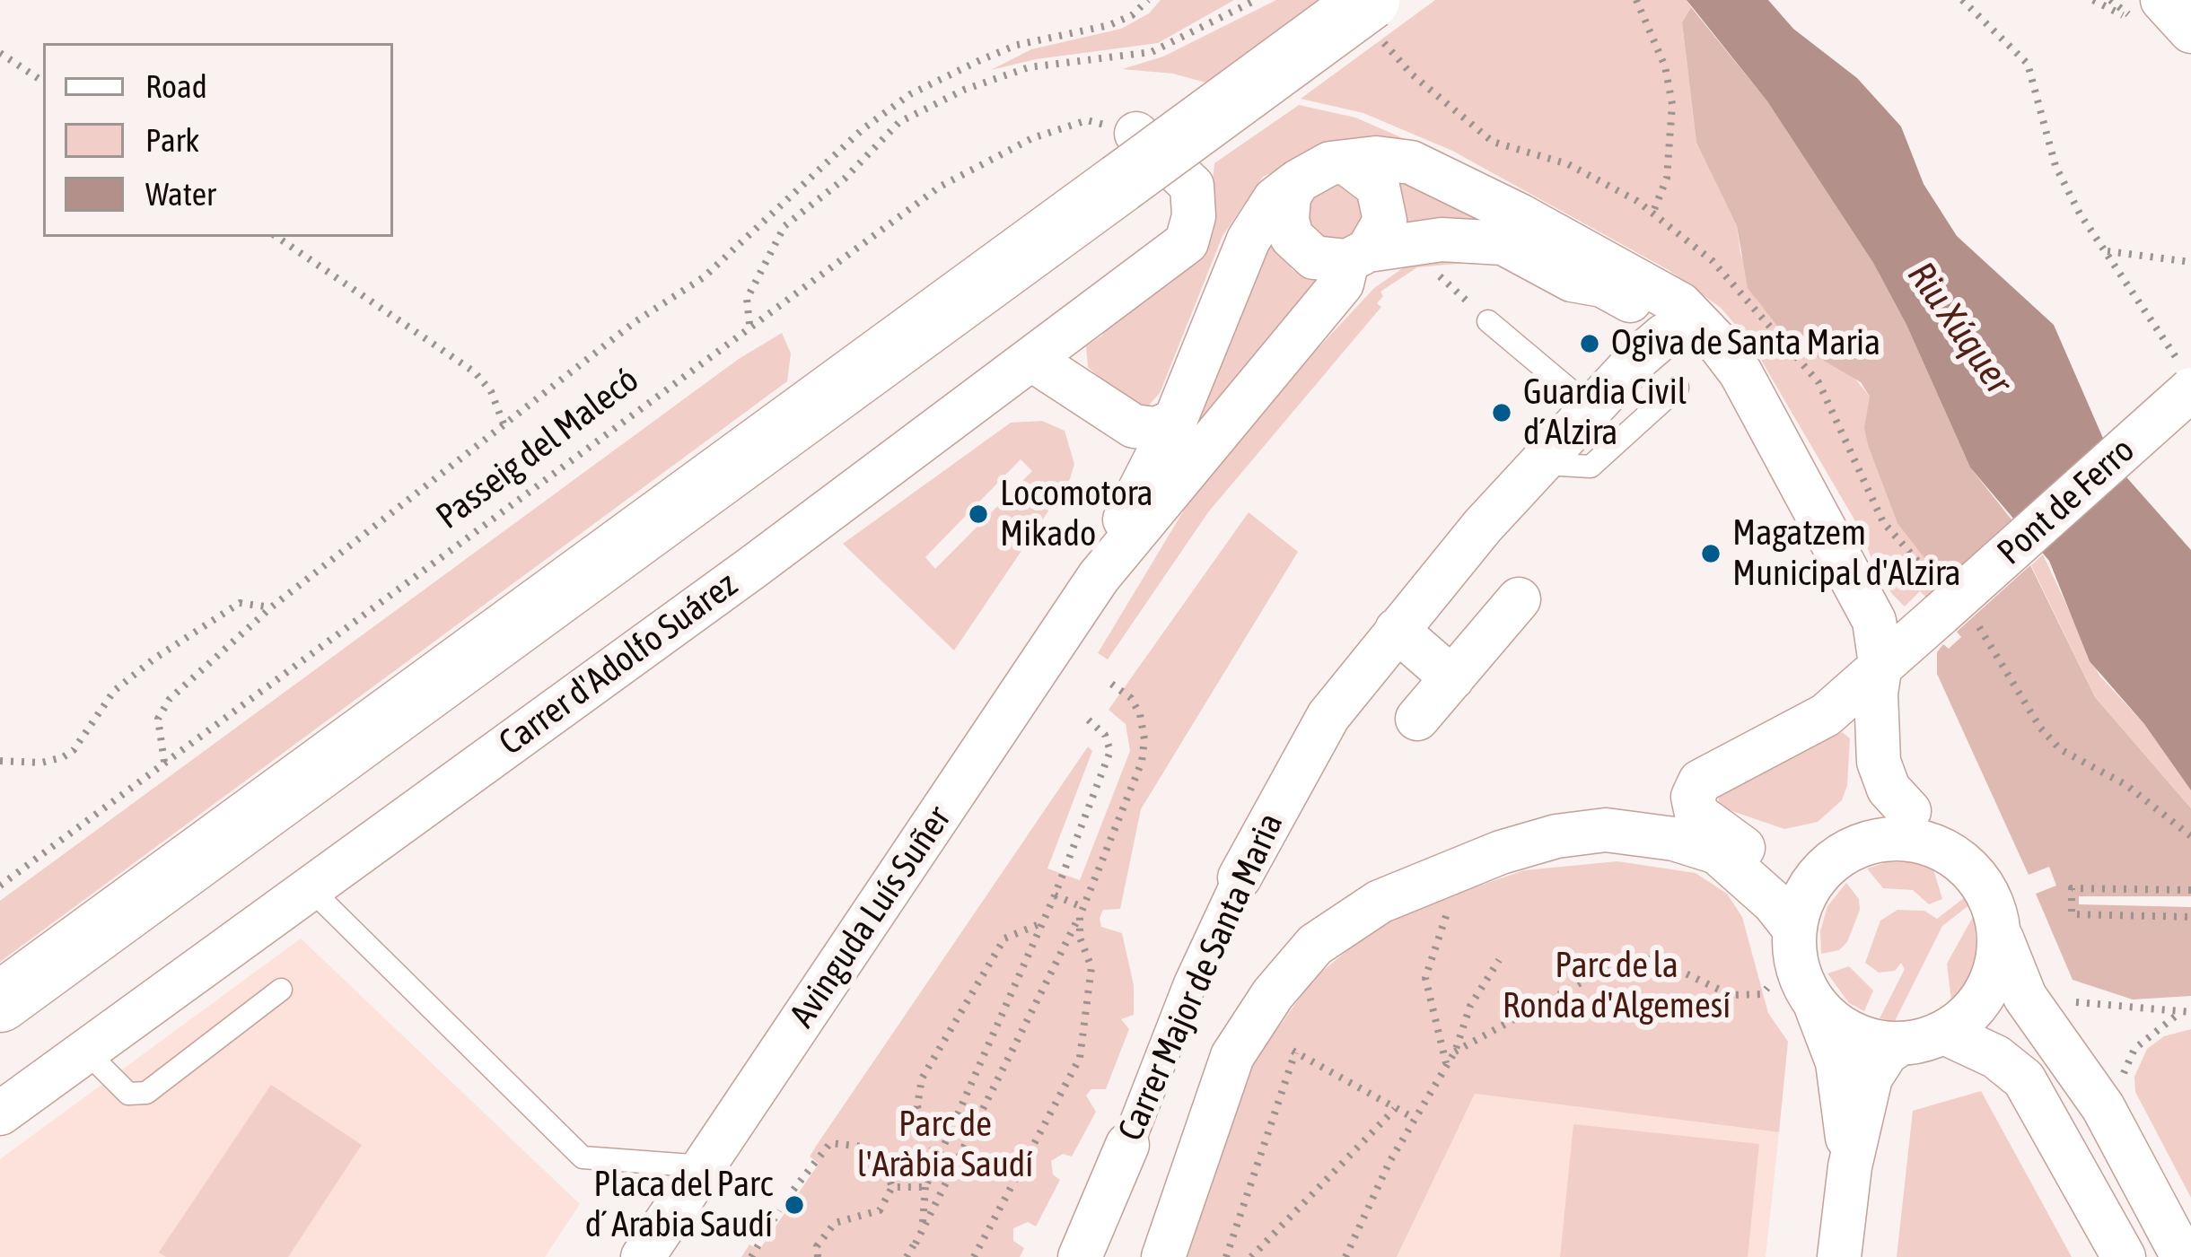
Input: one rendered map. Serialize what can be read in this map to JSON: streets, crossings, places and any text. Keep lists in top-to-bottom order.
{
  "streets": {
    "street": [
      "Pont de Ferro",
      "Carrer d'Adolfo Suárez",
      "Avinguda Luís Suñer",
      "Carrer Major de Santa Maria"
    ],
    "path": ["Passeig del Malecó"]
  },
  "crossings": [
    ["Passeig del Malecó", "Carrer d'Adolfo Suárez"]
  ],
  "water": ["Riu Xúquer"],
  "parks": ["Parc de la Ronda d'Algemesí", "Parc de l'Aràbia Saudí"],
  "places": [
    "Ogiva de Santa Maria",
    "Guardia Civil d´Alzira",
    "Locomotora Mikado",
    "Magatzem Municipal d'Alzira",
    "Placa del Parc d´ Arabia Saudí"
  ],
  "legend": ["Road", "Park", "Water"]
}
